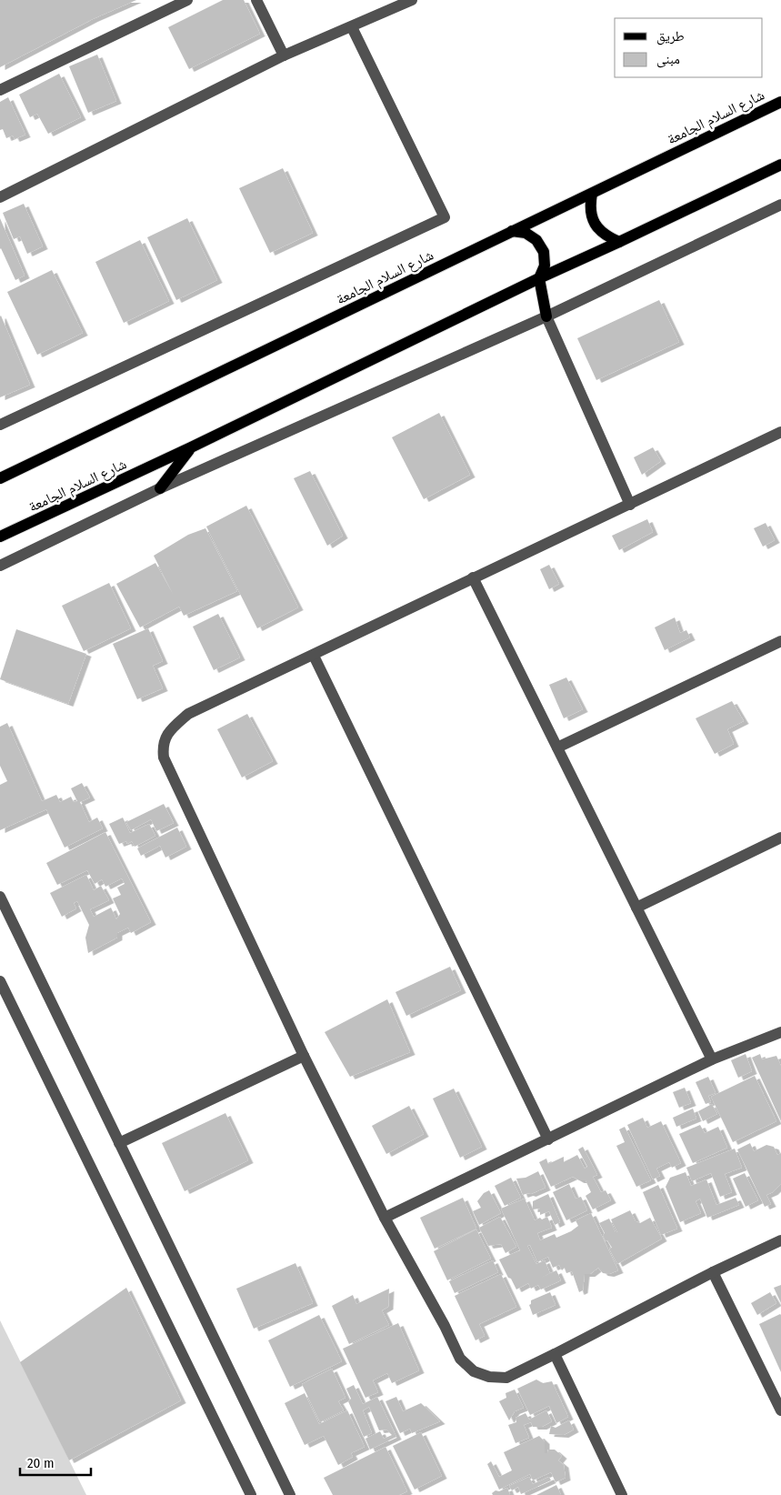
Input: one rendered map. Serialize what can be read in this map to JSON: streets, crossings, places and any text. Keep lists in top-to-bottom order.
{
  "streets": {
    "main road": ["شارع السلام الجامعة"]
  },
  "legend": ["طريق", "مبنى"],
  "scale_bar": "20 m"
}
